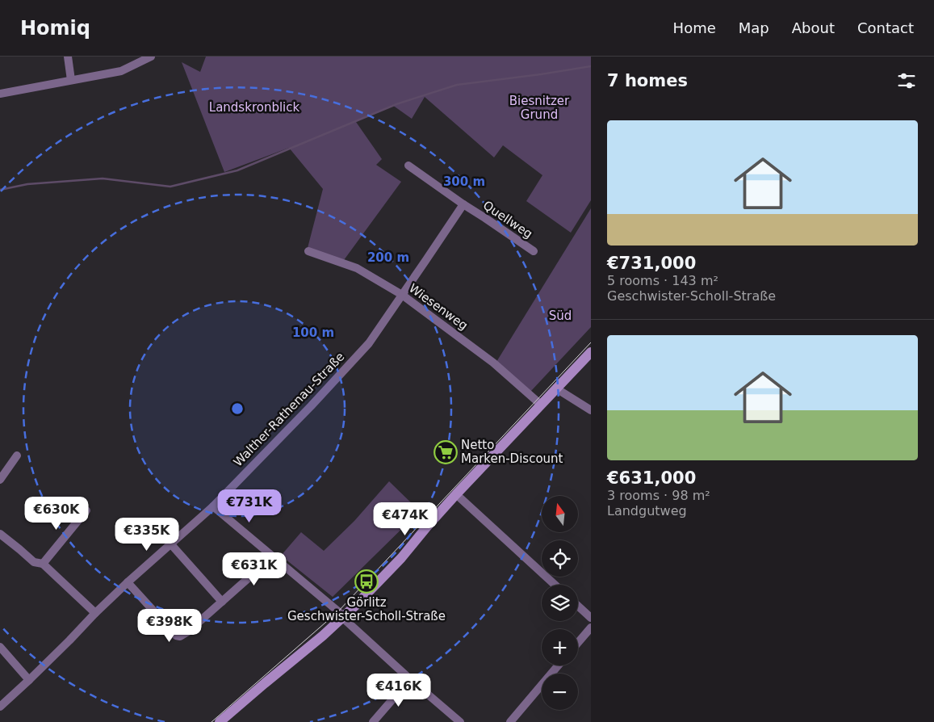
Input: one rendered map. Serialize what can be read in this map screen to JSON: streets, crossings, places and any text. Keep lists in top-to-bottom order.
{
  "streets": {
    "street": ["Quellweg", "Wiesenweg", "Walther-Rathenau-Straße"]
  },
  "crossings": [
    ["Quellweg", "Walther-Rathenau-Straße"],
    ["Wiesenweg", "Walther-Rathenau-Straße"]
  ],
  "parks": ["Biesnitzer Grund", "Landskronblick", "Süd"],
  "places": {
    "supermarket": ["Netto Marken-Discount"],
    "bus stop": ["Görlitz Geschwister-Scholl-Straße"]
  },
  "north": "top",
  "page": {
    "header": "Homiq",
    "nav": [
      "Home",
      "Map",
      "About",
      "Contact"
    ],
    "heading": "7 homes",
    "list": [
      {
        "name": "€731,000",
        "note": "5 rooms · 143 m² · Geschwister-Scholl-Straße"
      },
      {
        "name": "€631,000",
        "note": "3 rooms · 98 m² · Landgutweg"
      }
    ],
    "price": [
      "€731K",
      "€630K",
      "€474K",
      "€335K",
      "€631K",
      "€398K",
      "€416K"
    ],
    "map_buttons": ["+", "−"]
  },
  "rings": ["300 m", "200 m", "100 m"]
}
